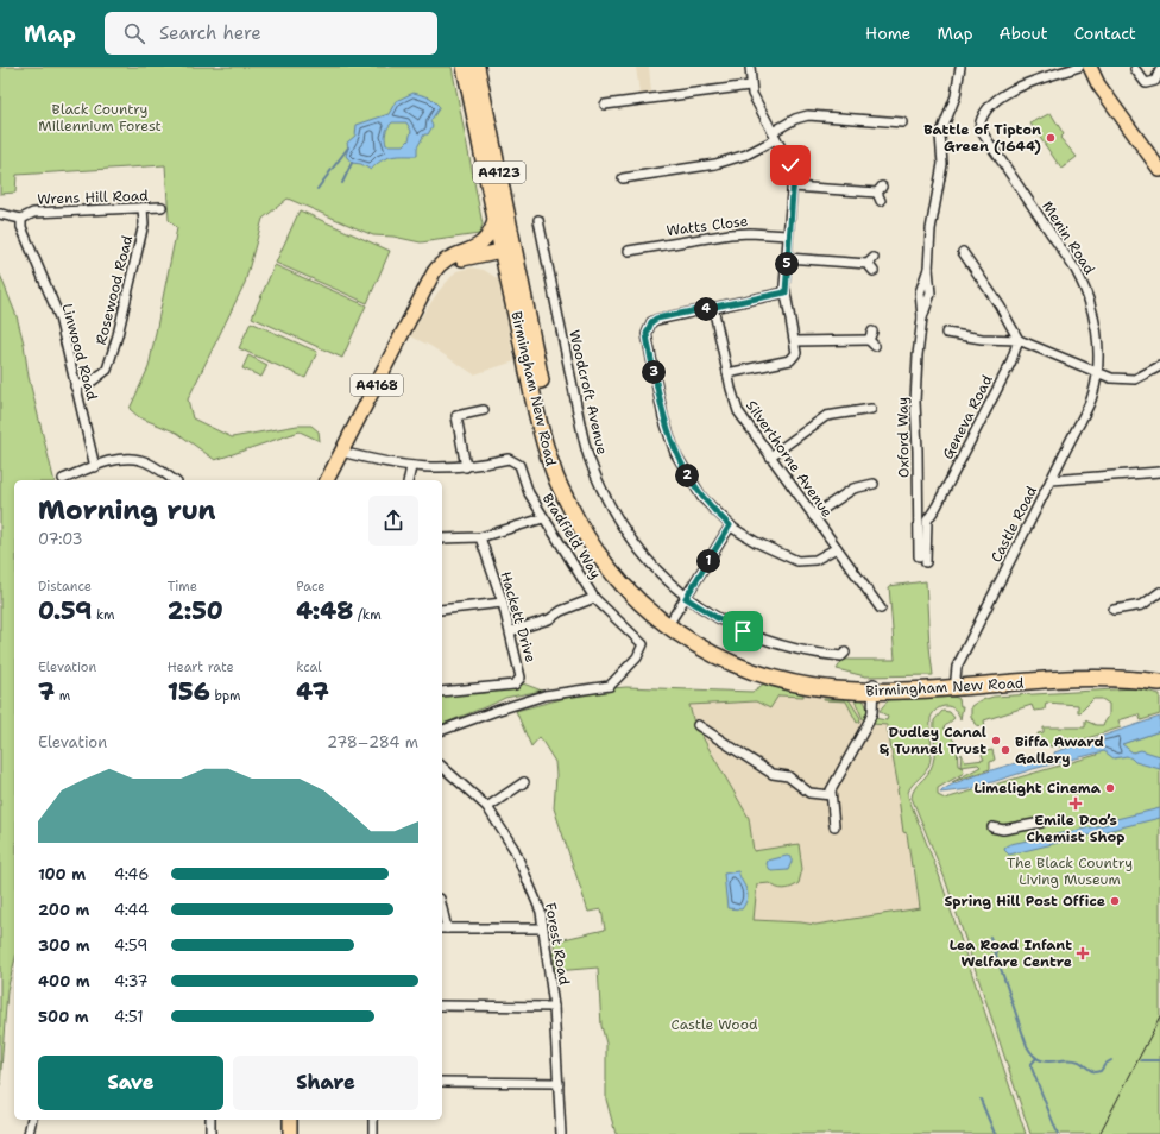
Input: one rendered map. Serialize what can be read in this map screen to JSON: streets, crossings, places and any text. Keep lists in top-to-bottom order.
{
  "streets": {
    "highway": ["A4123", "Birmingham New Road"],
    "main road": ["A4168"],
    "street": [
      "Wrens Hill Road",
      "Watts Close",
      "Menin Road",
      "Rosewood Road",
      "Linwood Road",
      "Woodcroft Avenue",
      "Geneva Road",
      "Oxford Way",
      "Silverthorne Avenue",
      "Castle Road",
      "Bradfield Way",
      "Hackett Drive",
      "Forest Road"
    ]
  },
  "crossings": [
    ["Wrens Hill Road", "Rosewood Road"],
    ["Wrens Hill Road", "Linwood Road"],
    ["Menin Road", "Castle Road"],
    ["Rosewood Road", "Linwood Road"],
    ["A4168", "Birmingham New Road"],
    ["A4168", "Bradfield Way"],
    ["Birmingham New Road", "Castle Road"]
  ],
  "parks": ["Black Country Millennium Forest", "The Black Country Living Museum", "Castle Wood"],
  "places": {
    "other": [
      "Battle of Tipton Green (1644)",
      "Dudley Canal & Tunnel Trust",
      "Biffa Award Gallery",
      "Limelight Cinema",
      "Spring Hill Post Office"
    ],
    "health": ["Emile Doo’s Chemist Shop", "Lea Road Infant Welfare Centre"]
  },
  "page": {
    "header": "Map",
    "search": "Search here",
    "nav": [
      "Home",
      "Map",
      "About",
      "Contact"
    ],
    "pins": [
      "5",
      "4",
      "3",
      "2",
      "1"
    ],
    "heading": ["Morning run", "07:03"],
    "stats": [
      ["Distance", "0.59 km"],
      ["Time", "2:50"],
      ["Pace", "4:48 /km"],
      ["Elevation", "7 m"],
      ["Heart rate", "156 bpm"],
      ["kcal", "47"]
    ],
    "chart": ["Elevation", "278–284 m"],
    "list": [
      {
        "name": "100 m",
        "note": "4:46"
      },
      {
        "name": "200 m",
        "note": "4:44"
      },
      {
        "name": "300 m",
        "note": "4:59"
      },
      {
        "name": "400 m",
        "note": "4:37"
      },
      {
        "name": "500 m",
        "note": "4:51"
      }
    ],
    "buttons": ["Save", "Share"]
  }
}
